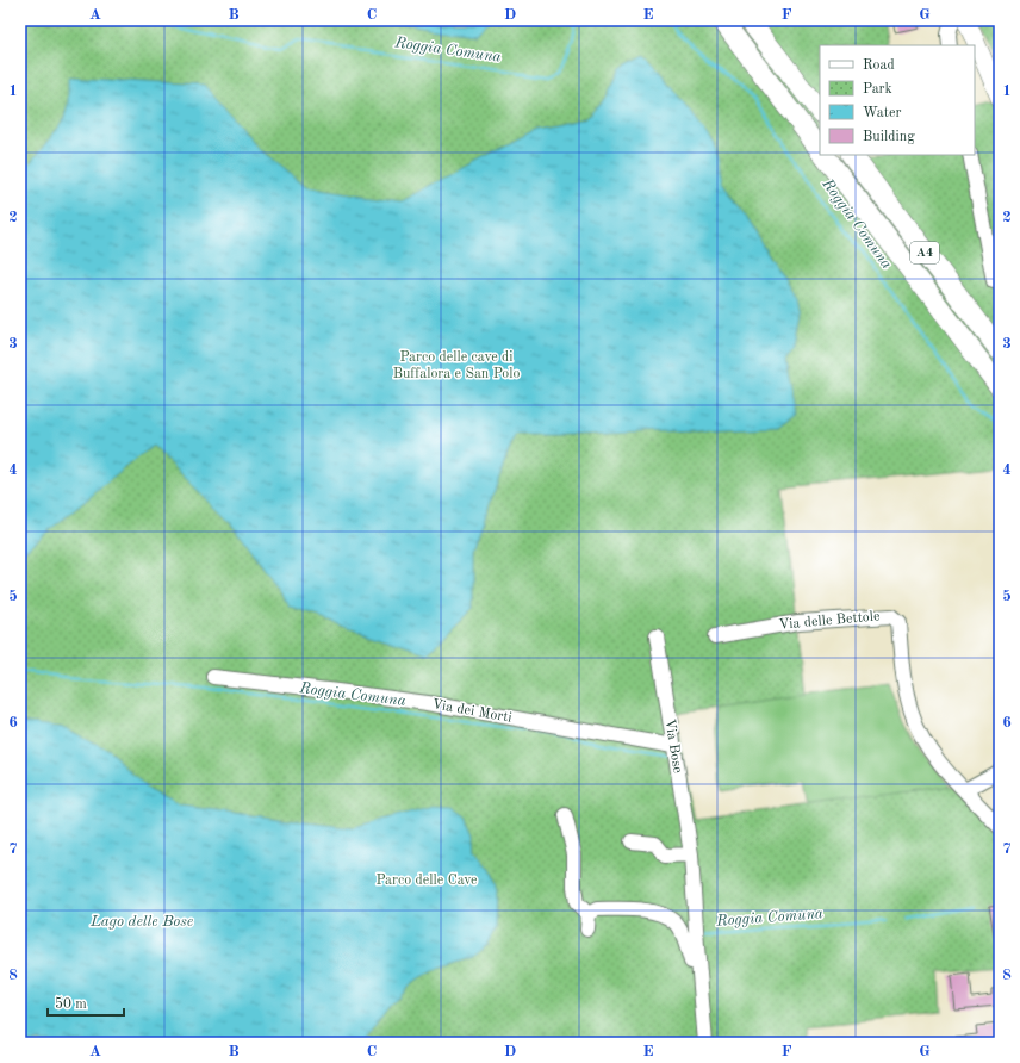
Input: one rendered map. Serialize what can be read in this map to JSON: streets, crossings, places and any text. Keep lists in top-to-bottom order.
{
  "streets": {
    "highway": ["A4"],
    "street": ["Via delle Bettole", "Via dei Morti", "Via Bose"]
  },
  "crossings": [
    ["Via dei Morti", "Via Bose"]
  ],
  "water": ["Roggia Comuna", "Lago delle Bose"],
  "parks": ["Parco delle cave di Buffalora e San Polo", "Parco delle Cave"],
  "legend": [
    "Road",
    "Park",
    "Water",
    "Building"
  ],
  "scale_bar": "50 m",
  "grid": {
    "columns": [
      "A",
      "B",
      "C",
      "D",
      "E",
      "F",
      "G"
    ],
    "rows": [
      "1",
      "2",
      "3",
      "4",
      "5",
      "6",
      "7",
      "8"
    ]
  }
}
